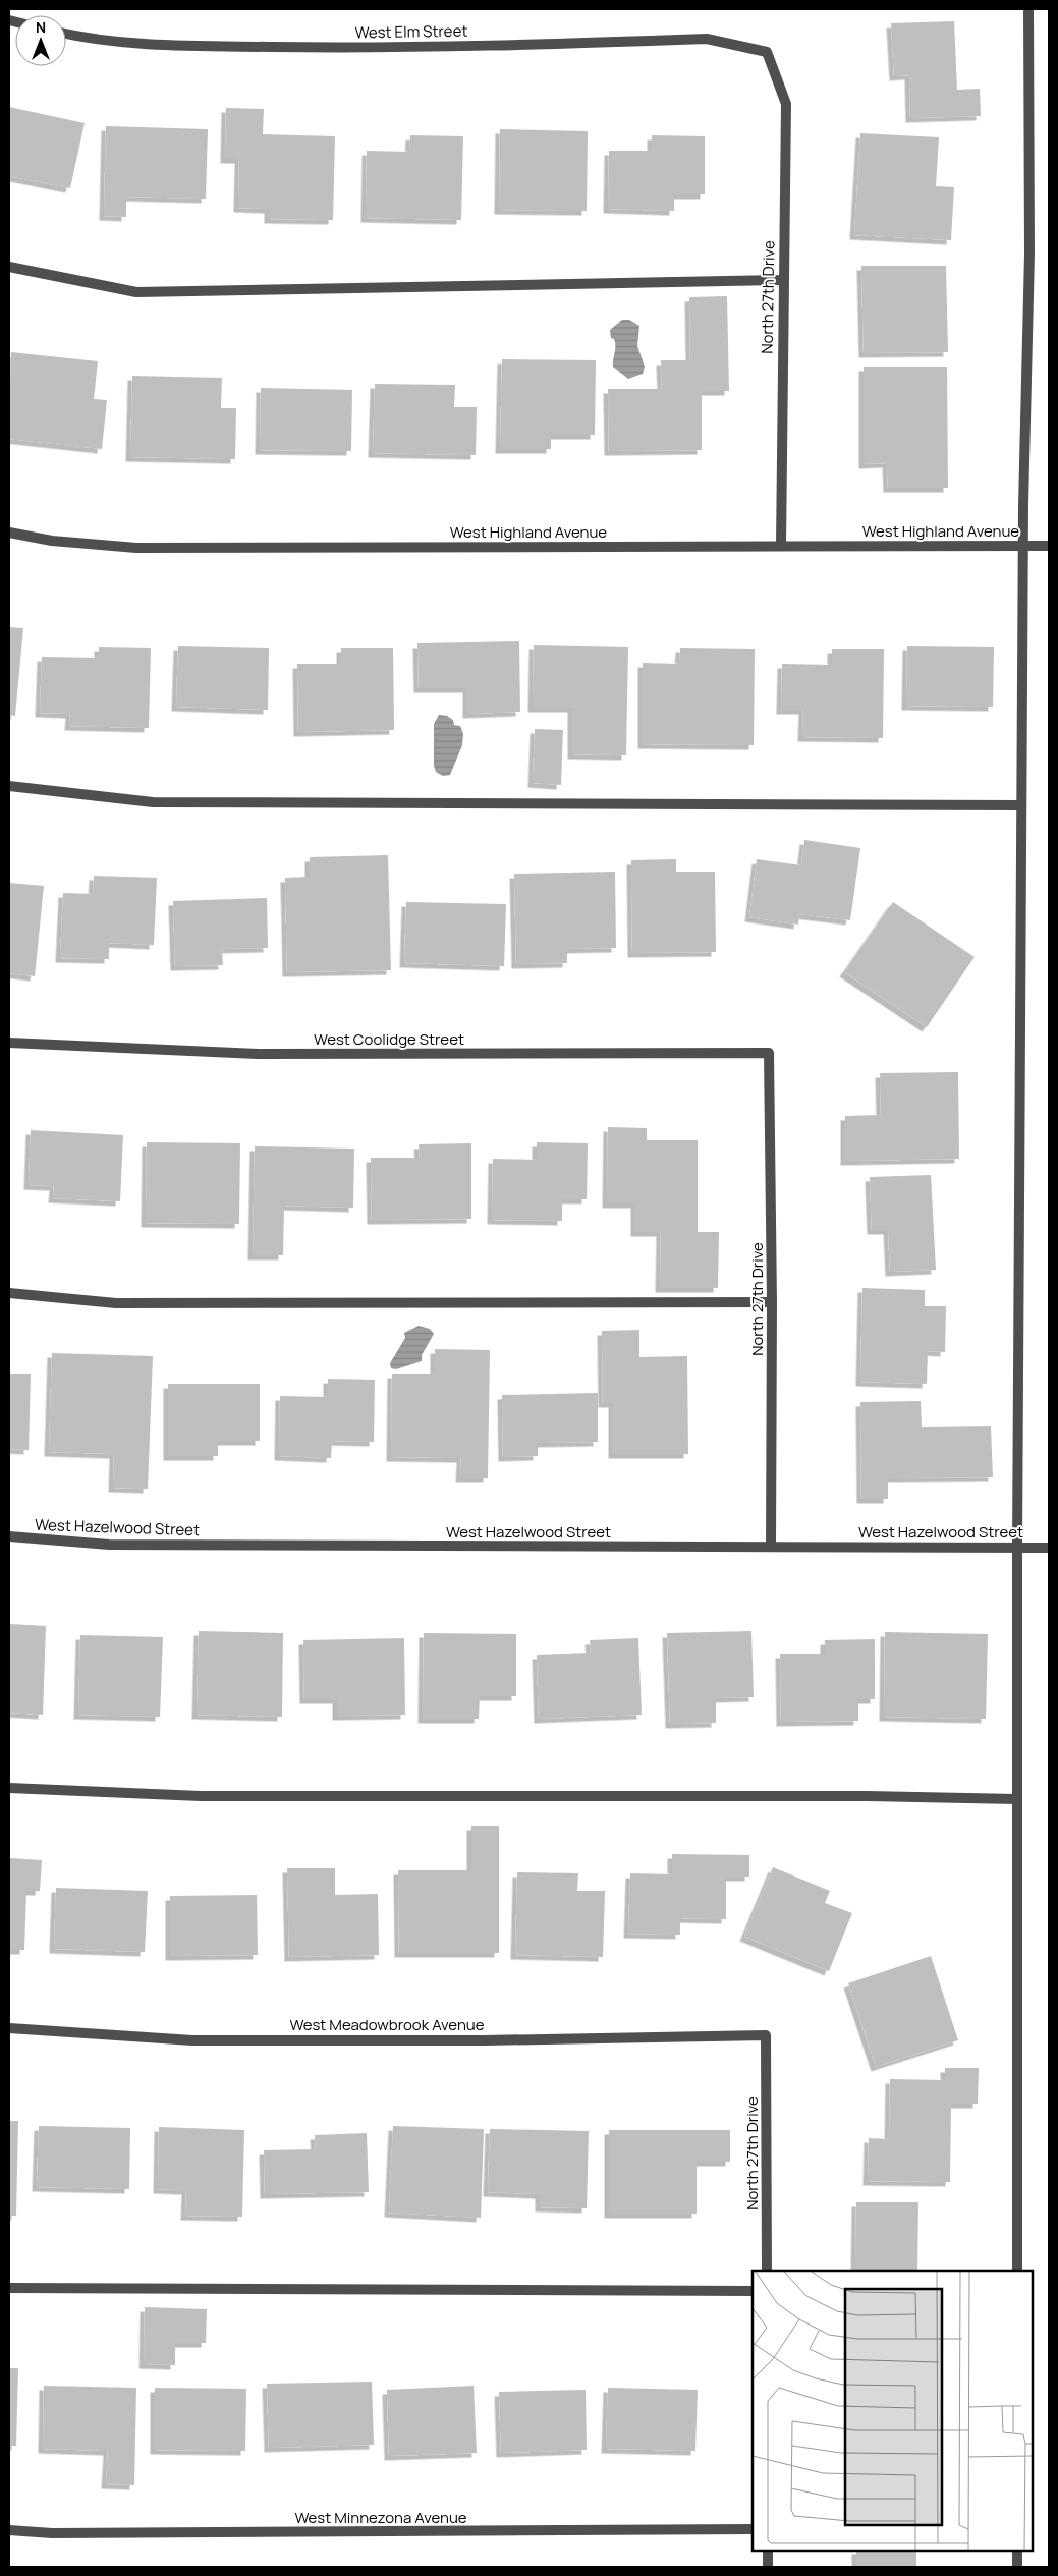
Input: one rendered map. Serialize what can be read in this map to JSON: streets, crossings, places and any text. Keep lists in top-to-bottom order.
{
  "streets": {
    "street": [
      "West Elm Street",
      "North 27th Drive",
      "West Highland Avenue",
      "West Coolidge Street",
      "West Hazelwood Street",
      "West Meadowbrook Avenue",
      "West Minnezona Avenue"
    ]
  },
  "crossings": [
    ["West Elm Street", "North 27th Drive"],
    ["North 27th Drive", "West Highland Avenue"],
    ["North 27th Drive", "West Coolidge Street"],
    ["North 27th Drive", "West Hazelwood Street"],
    ["North 27th Drive", "West Meadowbrook Avenue"]
  ],
  "north": "top"
}
